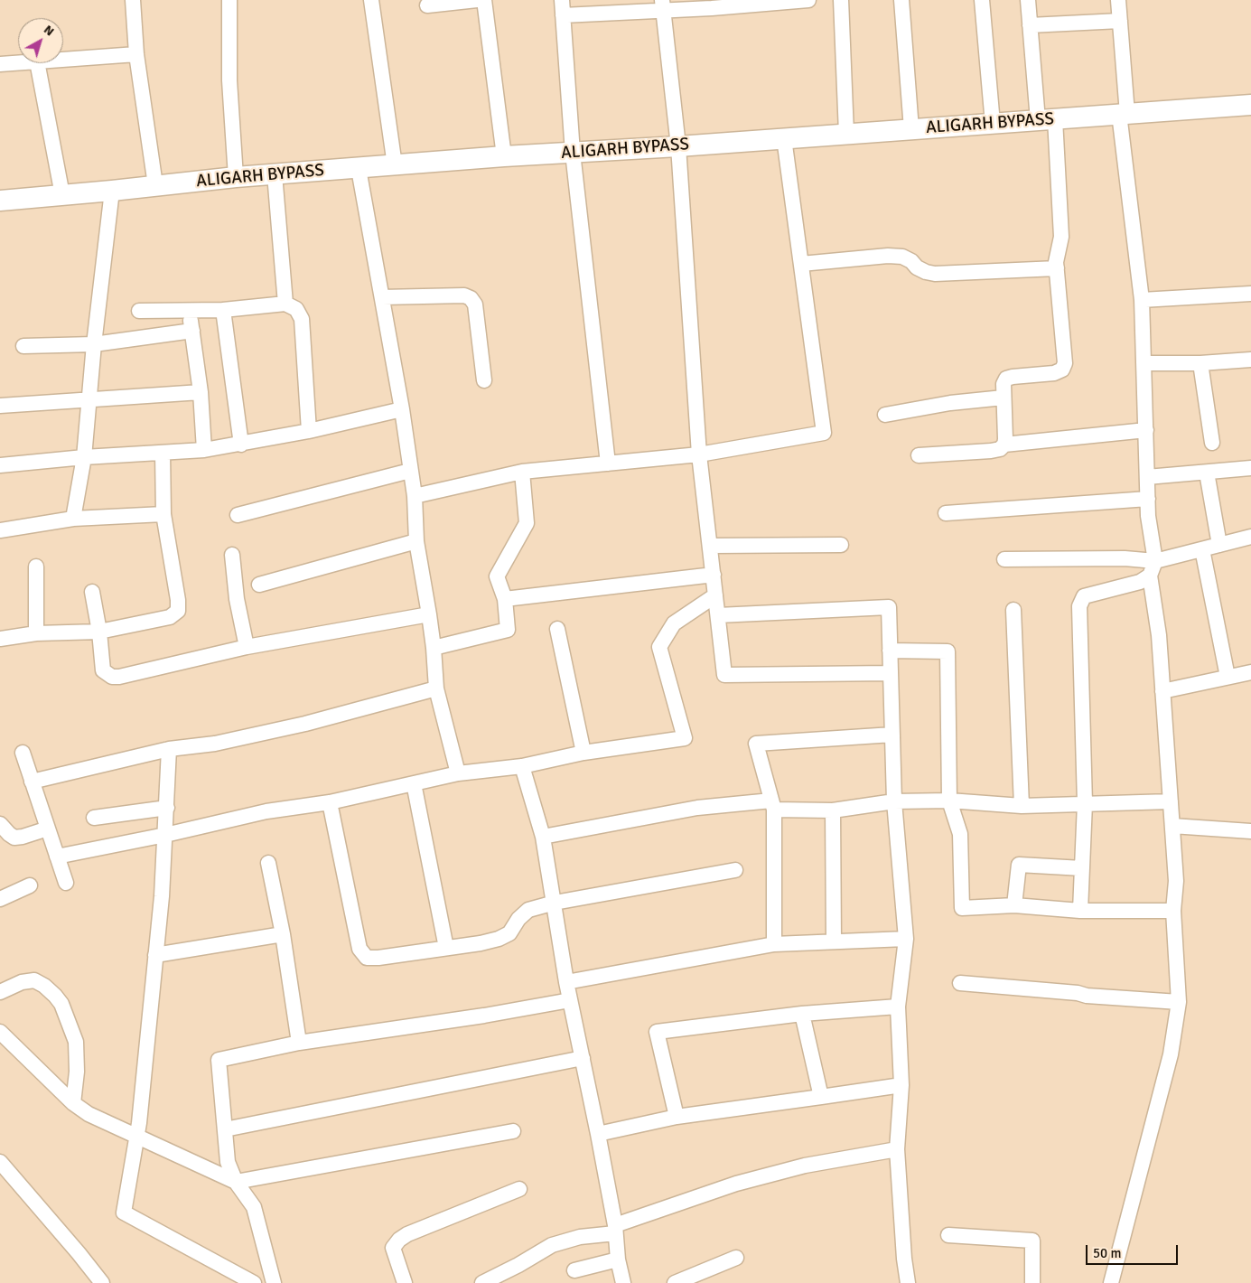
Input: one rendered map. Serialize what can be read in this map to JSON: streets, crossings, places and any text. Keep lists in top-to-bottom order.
{
  "streets": {
    "main road": ["ALIGARH BYPASS"]
  },
  "scale_bar": "50 m",
  "north": "top right"
}
